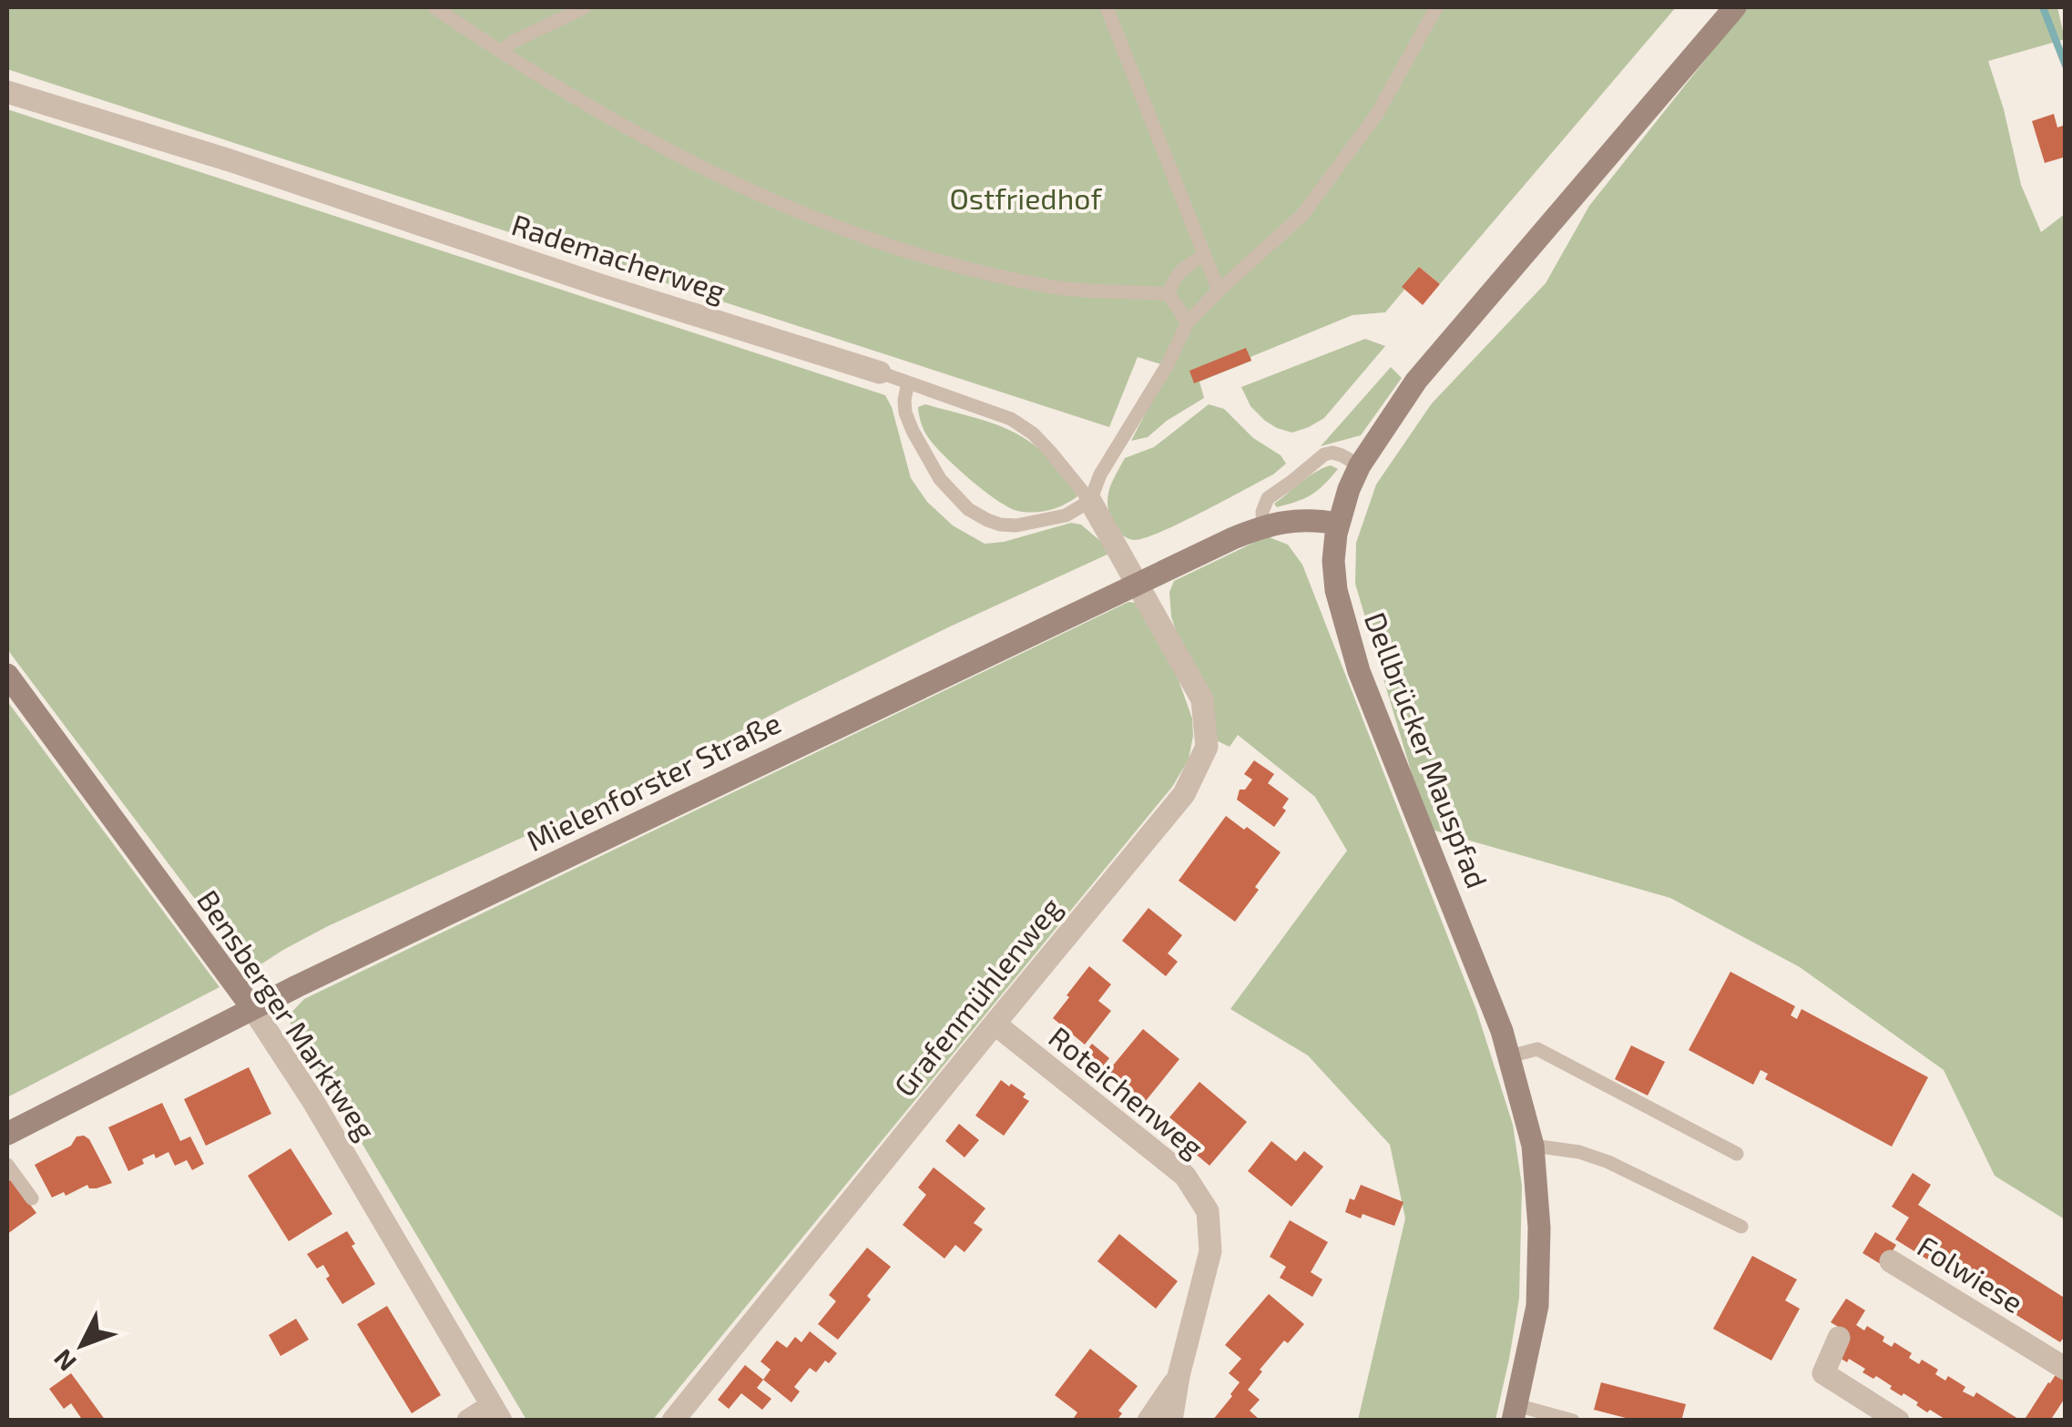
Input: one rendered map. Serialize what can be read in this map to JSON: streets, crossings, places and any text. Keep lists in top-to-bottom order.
{
  "streets": {
    "street": [
      "Rademacherweg",
      "Dellbrücker Mauspfad",
      "Mielenforster Straße",
      "Grafenmühlenweg",
      "Bensberger Marktweg",
      "Roteichenweg",
      "Folwiese"
    ]
  },
  "crossings": [
    ["Rademacherweg", "Mielenforster Straße"],
    ["Rademacherweg", "Grafenmühlenweg"],
    ["Dellbrücker Mauspfad", "Mielenforster Straße"],
    ["Mielenforster Straße", "Grafenmühlenweg"],
    ["Mielenforster Straße", "Bensberger Marktweg"],
    ["Grafenmühlenweg", "Roteichenweg"]
  ],
  "parks": ["Ostfriedhof"],
  "north": "bottom left"
}
